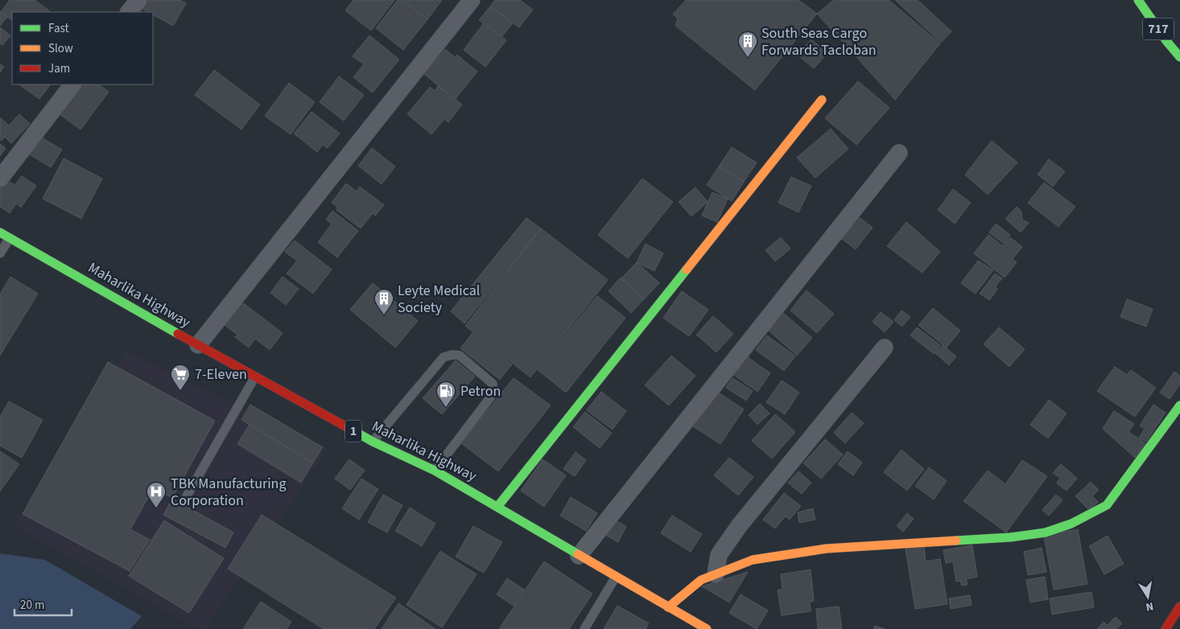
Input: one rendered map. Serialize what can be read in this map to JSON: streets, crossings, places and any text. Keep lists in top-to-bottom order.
{
  "streets": {
    "main road": ["717", "Maharlika Highway", "1"]
  },
  "places": {
    "building": ["South Seas Cargo Forwards Tacloban", "Leyte Medical Society"],
    "supermarket": ["7-Eleven"],
    "fuel station": ["Petron"],
    "hospital": ["TBK Manufacturing Corporation"]
  },
  "legend": ["Fast", "Slow", "Jam"],
  "scale_bar": "20 m",
  "north": "bottom"
}
